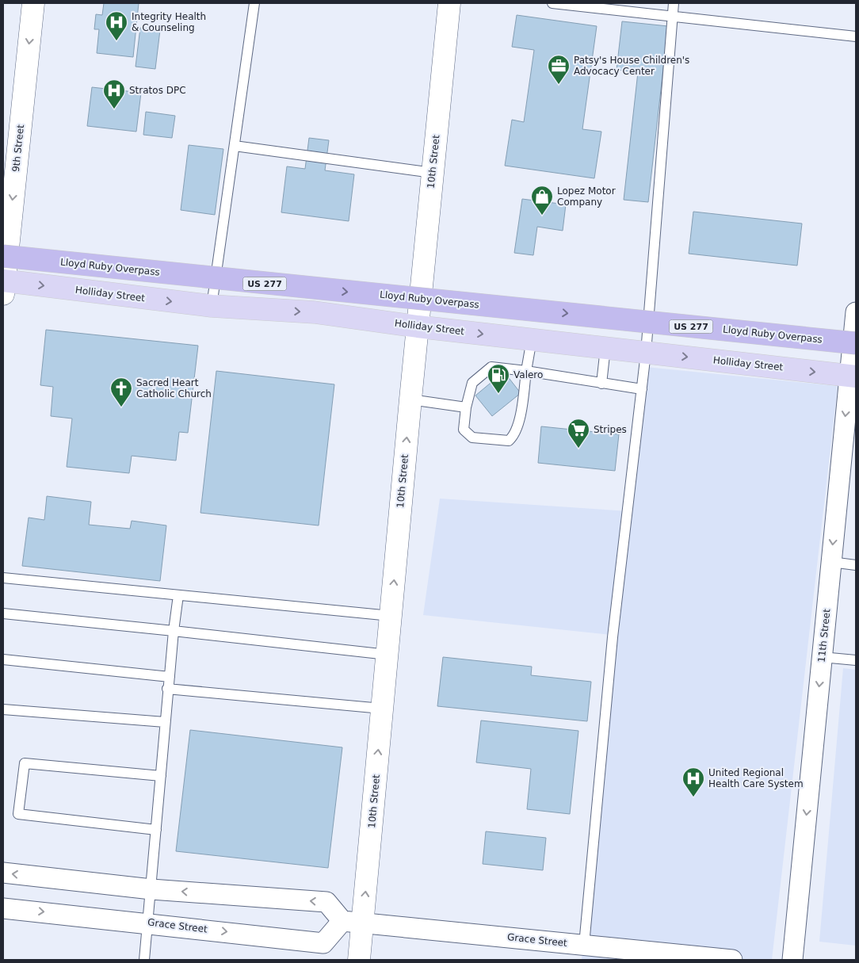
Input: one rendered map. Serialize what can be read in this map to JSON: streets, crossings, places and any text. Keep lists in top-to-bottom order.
{
  "streets": {
    "highway": ["Lloyd Ruby Overpass", "US 277"],
    "main road": ["Holliday Street"],
    "street": [
      "9th Street",
      "10th Street",
      "11th Street",
      "Grace Street"
    ]
  },
  "crossings": [
    ["9th Street", "Holliday Street"],
    ["10th Street", "Holliday Street"],
    ["10th Street", "Grace Street"],
    ["Holliday Street", "11th Street"]
  ],
  "one_way": [
    "9th Street",
    "10th Street",
    "Lloyd Ruby Overpass",
    "Holliday Street",
    "11th Street"
  ],
  "places": {
    "hospital": ["Integrity Health & Counseling", "Stratos DPC", "United Regional Health Care System"],
    "office": ["Patsy's House Children's Advocacy Center"],
    "shop": ["Lopez Motor Company"],
    "fuel station": ["Valero"],
    "church": ["Sacred Heart Catholic Church"],
    "supermarket": ["Stripes"]
  }
}
